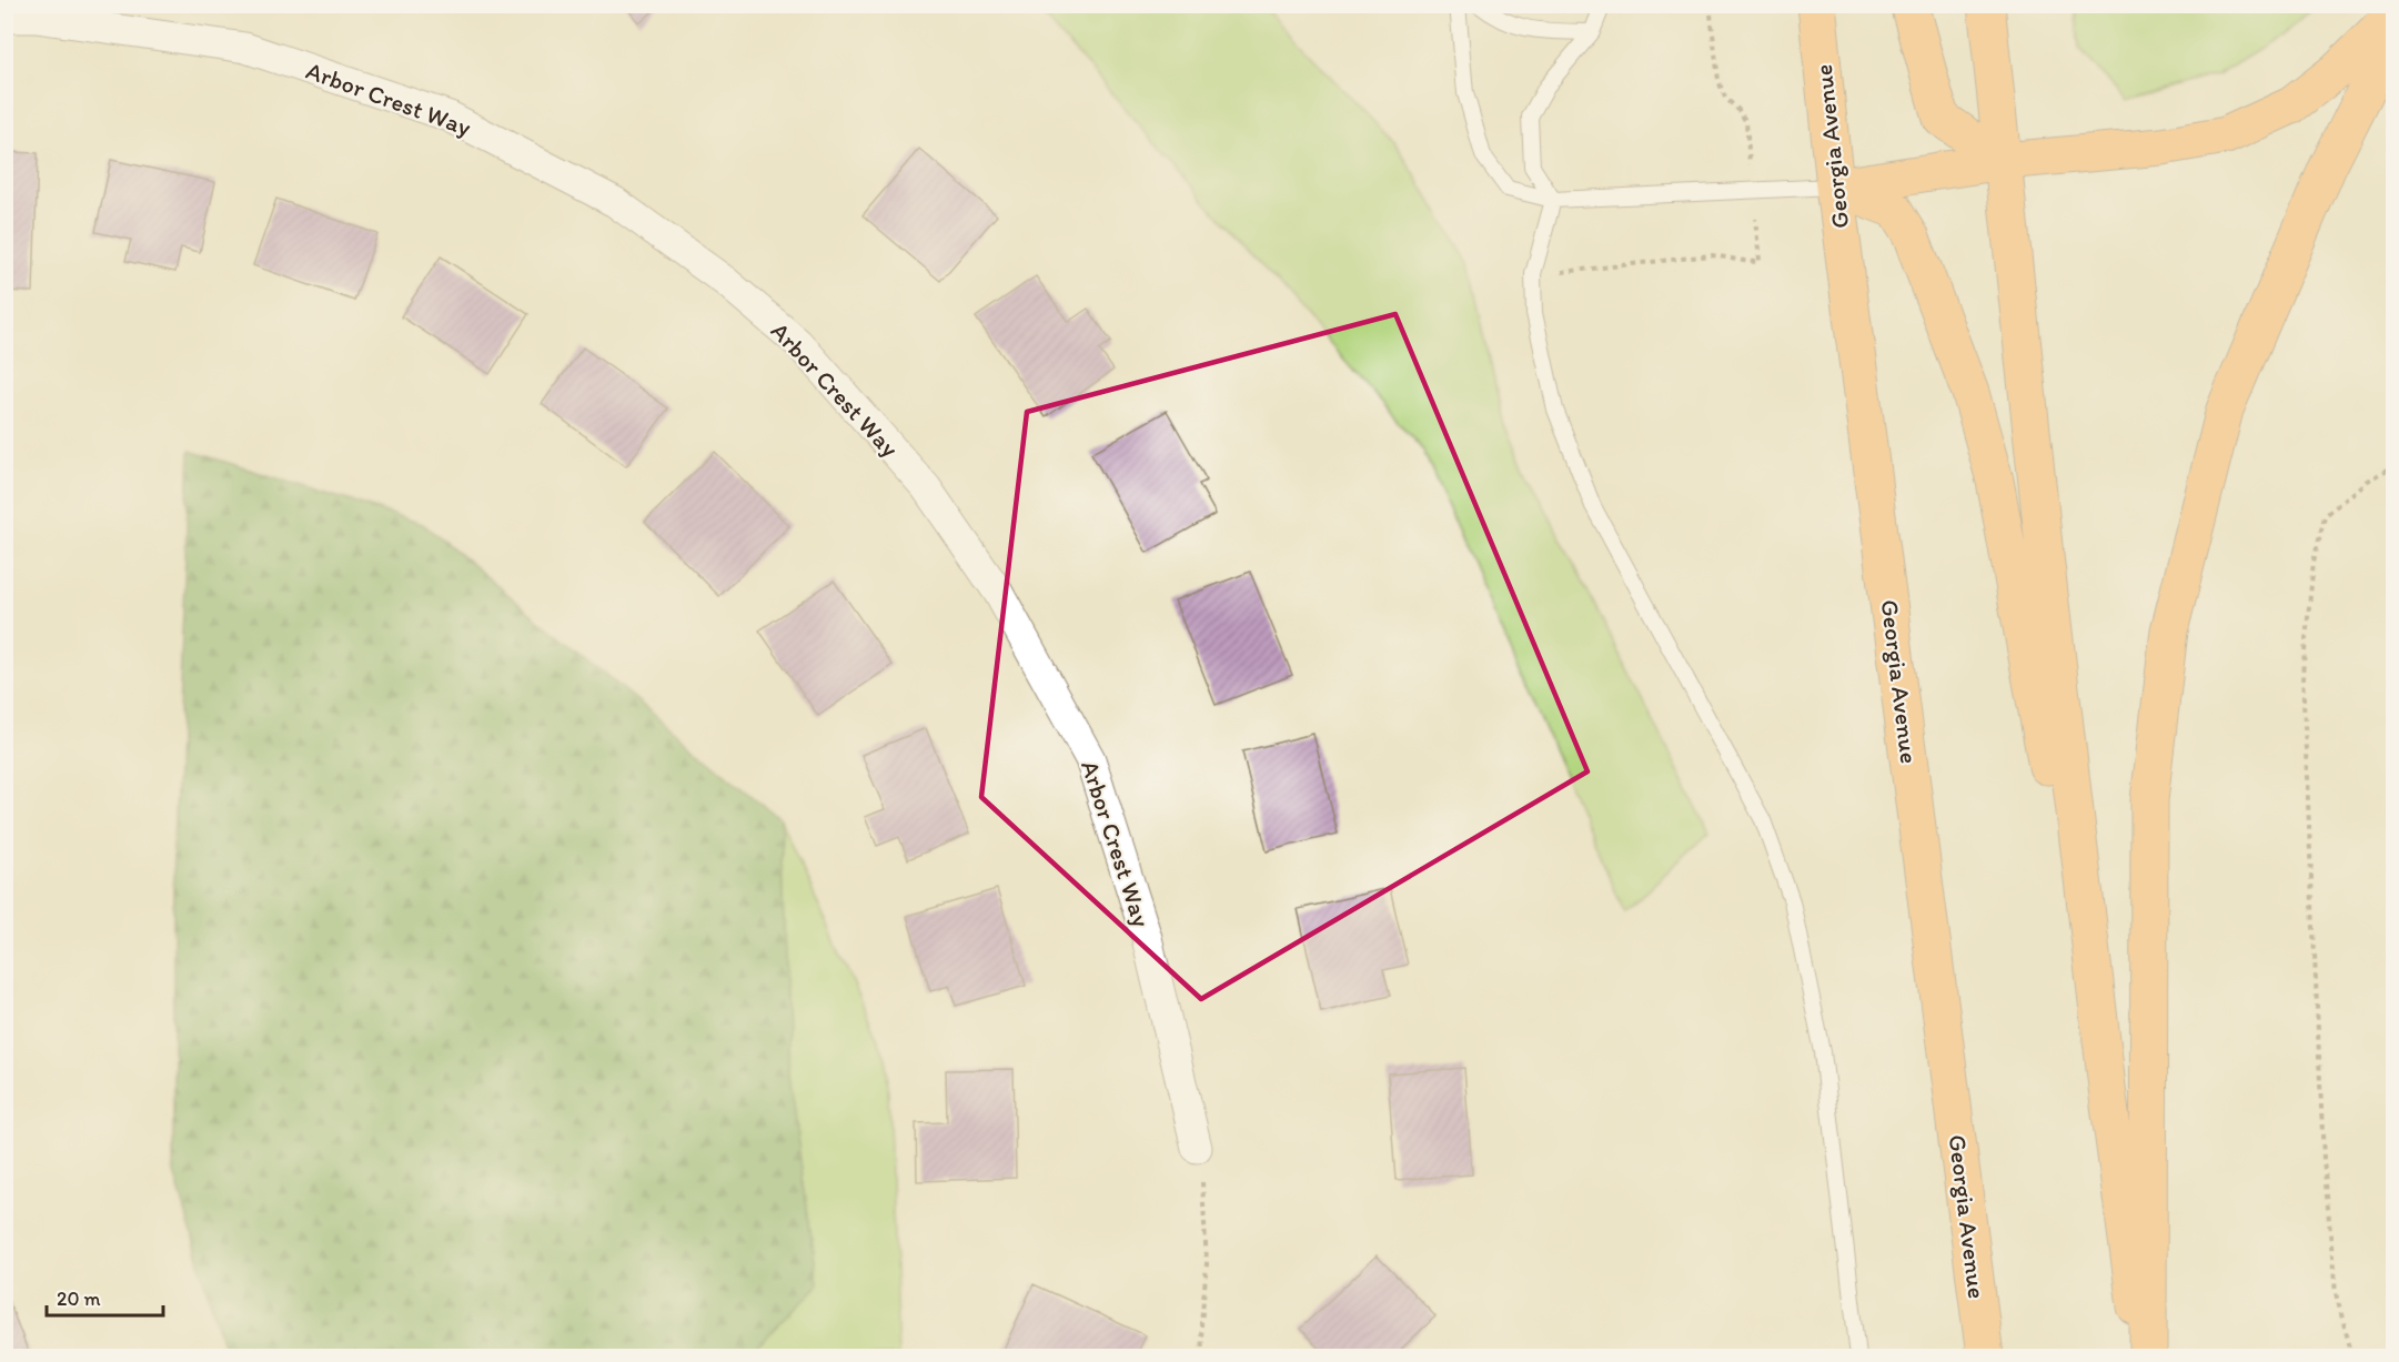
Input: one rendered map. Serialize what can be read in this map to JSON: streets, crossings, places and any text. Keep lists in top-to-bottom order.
{
  "streets": {
    "main road": ["Georgia Avenue"],
    "street": ["Arbor Crest Way"]
  },
  "scale_bar": "20 m"
}
